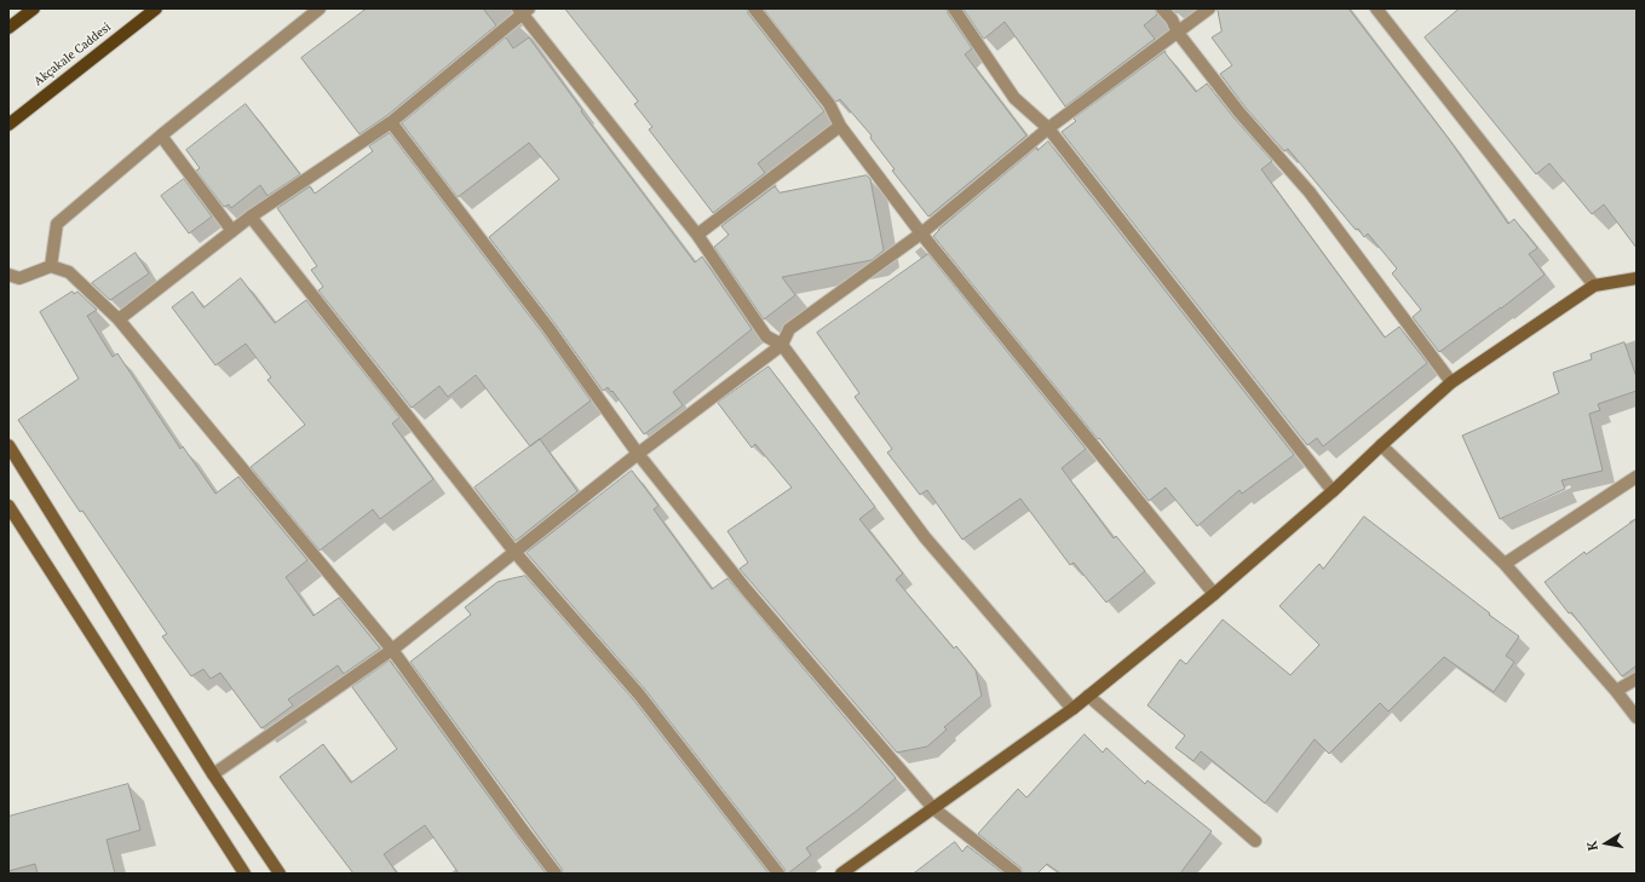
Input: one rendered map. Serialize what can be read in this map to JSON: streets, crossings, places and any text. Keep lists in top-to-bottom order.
{
  "streets": {
    "main road": ["Akçakale Caddesi"]
  },
  "north": "left"
}
